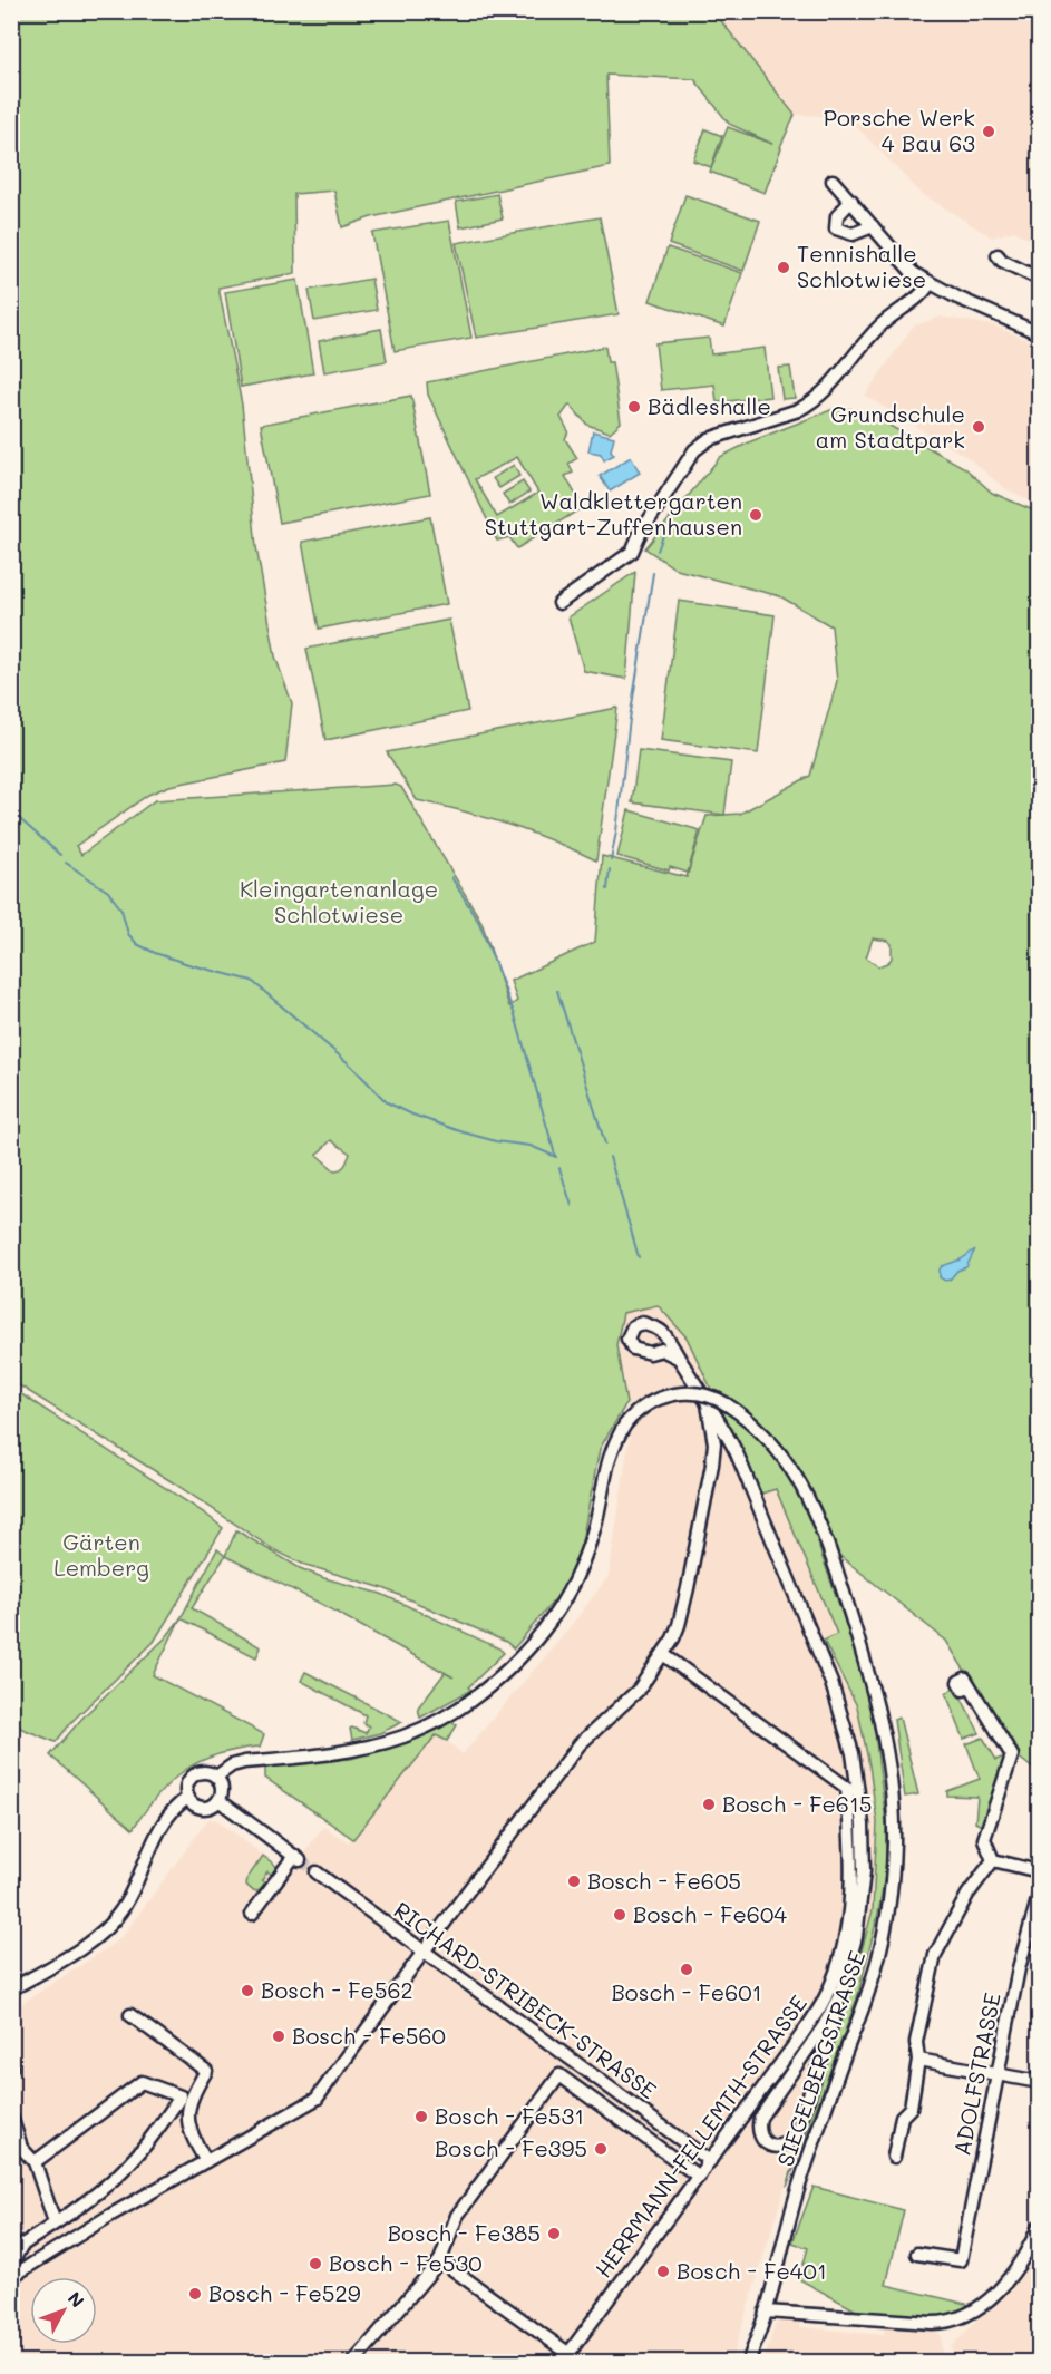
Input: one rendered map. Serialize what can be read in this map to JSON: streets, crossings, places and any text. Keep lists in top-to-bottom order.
{
  "streets": {
    "street": [
      "RICHARD-STRIBECK-STRASSE",
      "SIEGELBERGSTRASSE",
      "ADOLFSTRASSE",
      "HERRMANN-FELLEMTH-STRASSE"
    ]
  },
  "crossings": [
    ["RICHARD-STRIBECK-STRASSE", "HERRMANN-FELLEMTH-STRASSE"]
  ],
  "parks": ["Kleingartenanlage Schlotwiese", "Gärten Lemberg"],
  "places": [
    "Porsche Werk 4 Bau 63",
    "Tennishalle Schlotwiese",
    "Bädleshalle",
    "Grundschule am Stadtpark",
    "Waldklettergarten Stuttgart-Zuffenhausen",
    "Bosch - Fe615",
    "Bosch - Fe605",
    "Bosch - Fe604",
    "Bosch - Fe601",
    "Bosch - Fe562",
    "Bosch - Fe560",
    "Bosch - Fe531",
    "Bosch - Fe395",
    "Bosch - Fe385",
    "Bosch - Fe530",
    "Bosch - Fe401",
    "Bosch - Fe529"
  ],
  "north": "top right"
}
